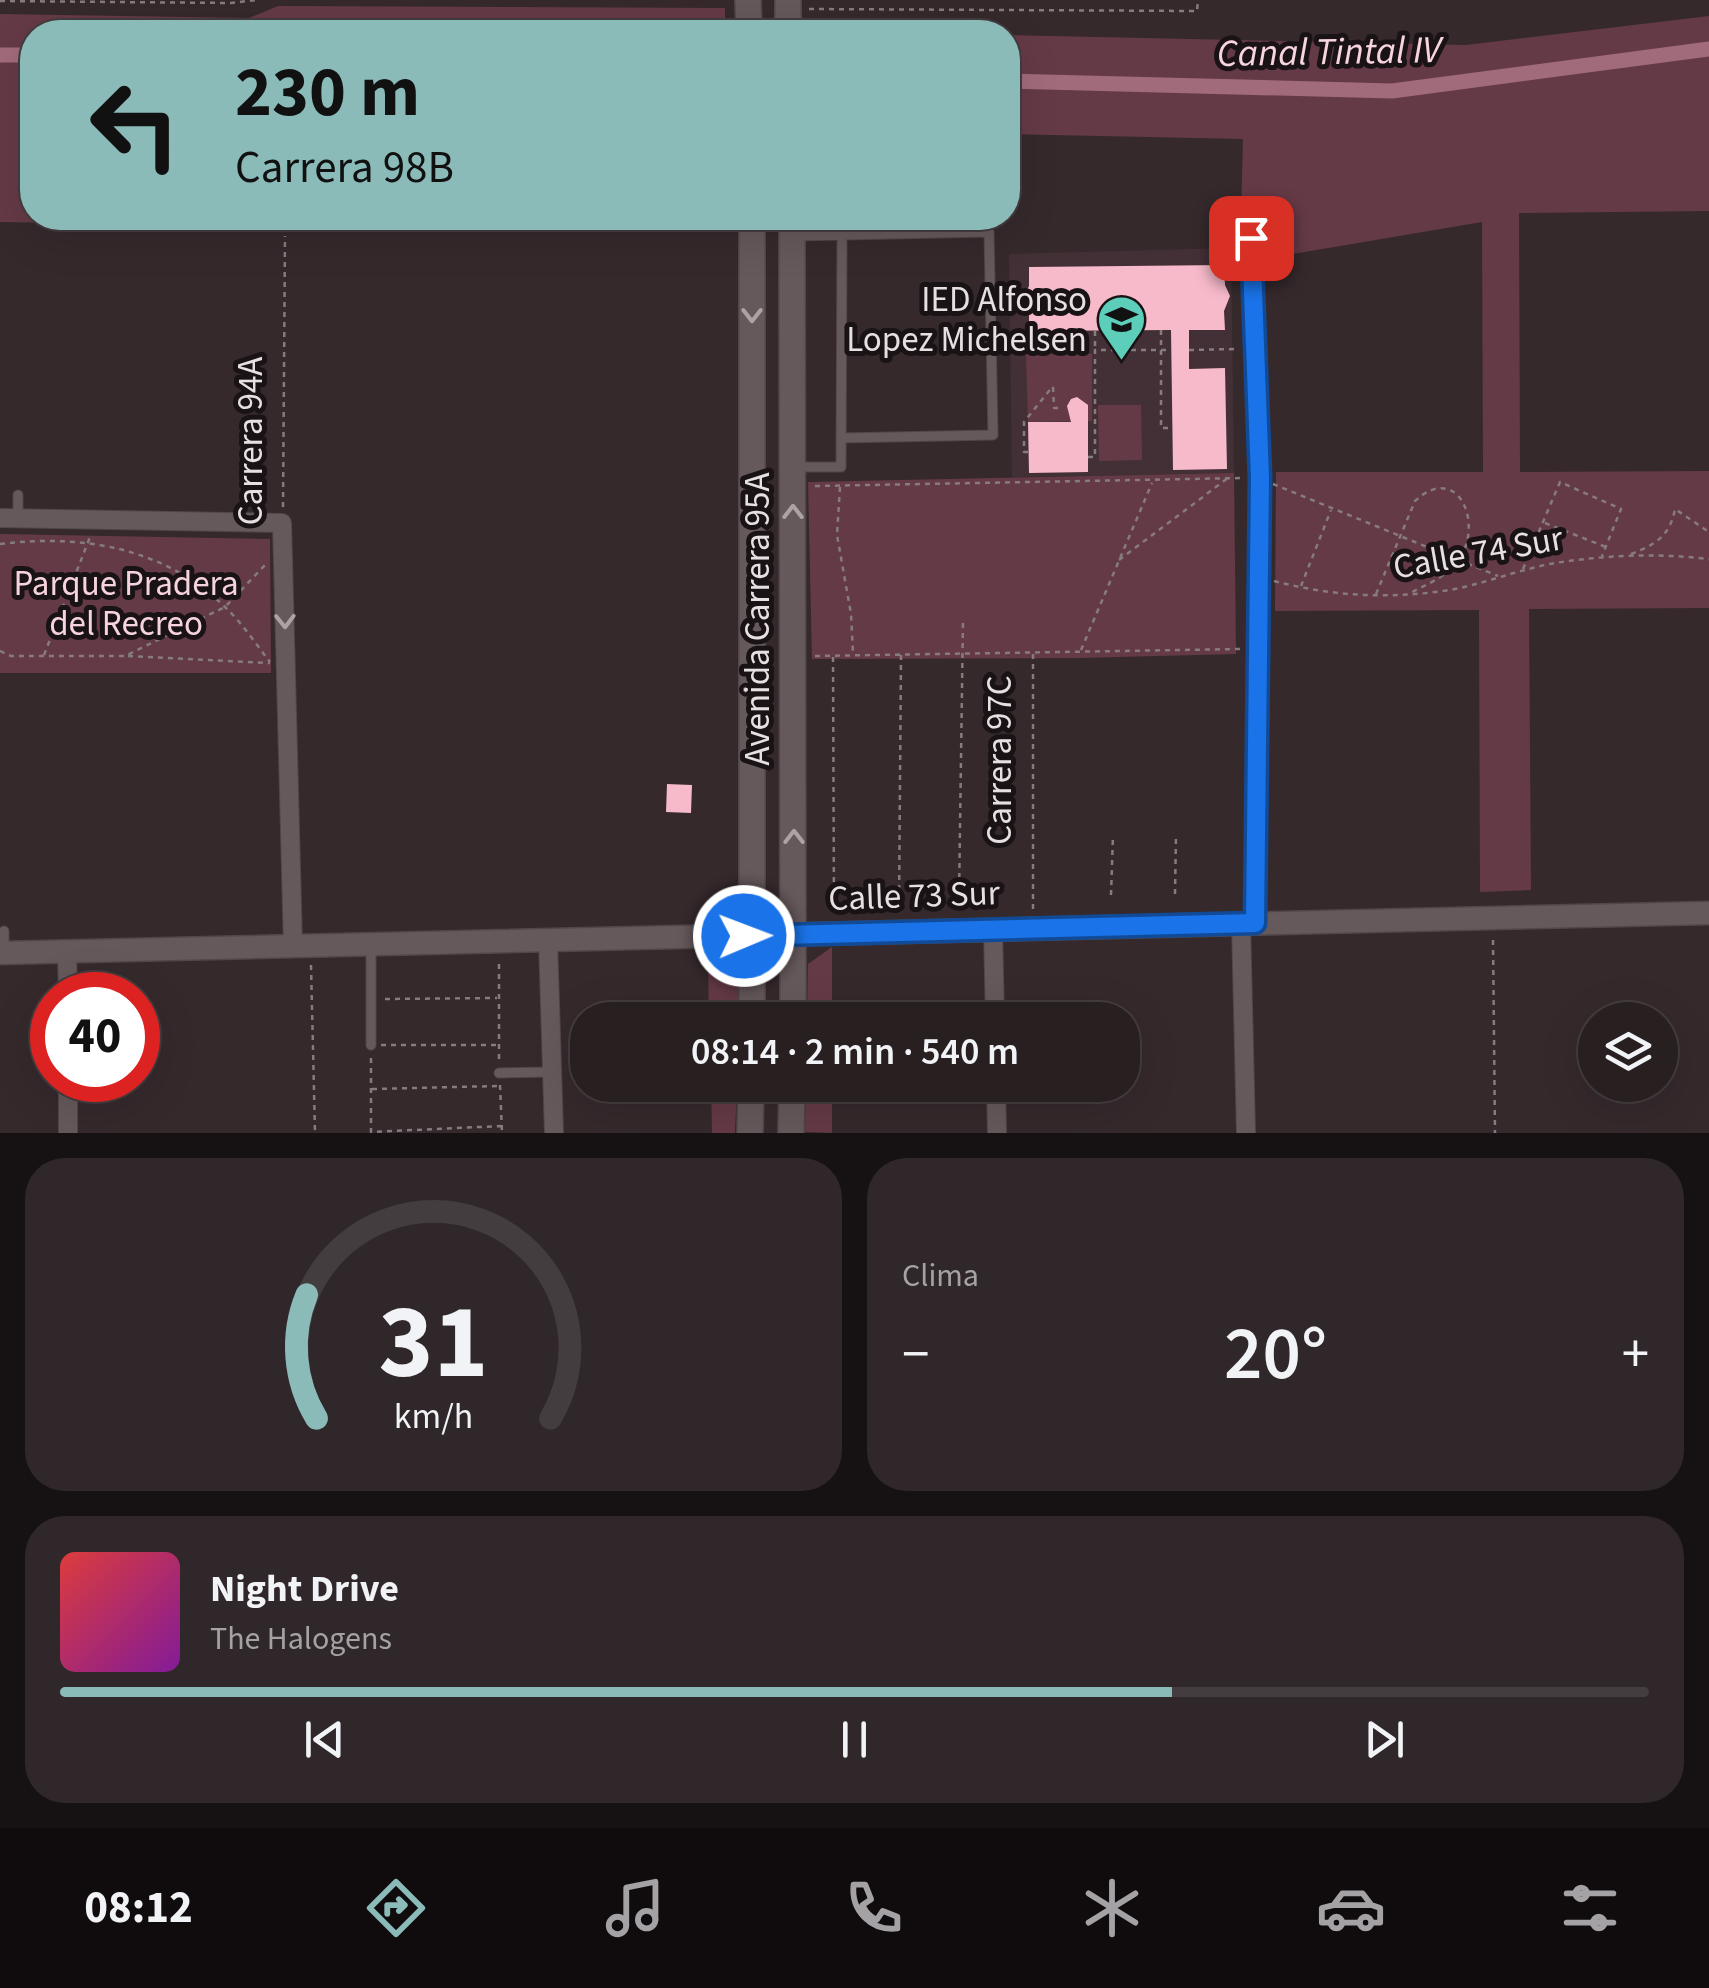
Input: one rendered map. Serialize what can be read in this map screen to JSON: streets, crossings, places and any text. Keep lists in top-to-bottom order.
{
  "streets": {
    "main road": ["Avenida Carrera 95A"],
    "street": ["Carrera 94A", "Calle 73 Sur"],
    "path": ["Calle 74 Sur", "Carrera 97C"]
  },
  "crossings": [
    ["Carrera 94A", "Calle 73 Sur"],
    ["Avenida Carrera 95A", "Calle 73 Sur"],
    ["Carrera 97C", "Calle 73 Sur"]
  ],
  "one_way": ["Carrera 94A"],
  "water": ["Canal Tintal IV"],
  "parks": ["Parque Pradera del Recreo"],
  "places": {
    "school or university": ["IED Alfonso Lopez Michelsen"]
  },
  "page": {
    "turn": ["230 m", "Carrera 98B"],
    "limit": "40",
    "trip": "08:14 · 2 min · 540 m",
    "tile": "Clima",
    "heat": ["−", "20°", "+"],
    "song": ["Night Drive", "The Halogens"],
    "tabs": "08:12",
    "gauge": ["31", "km/h"]
  }
}
